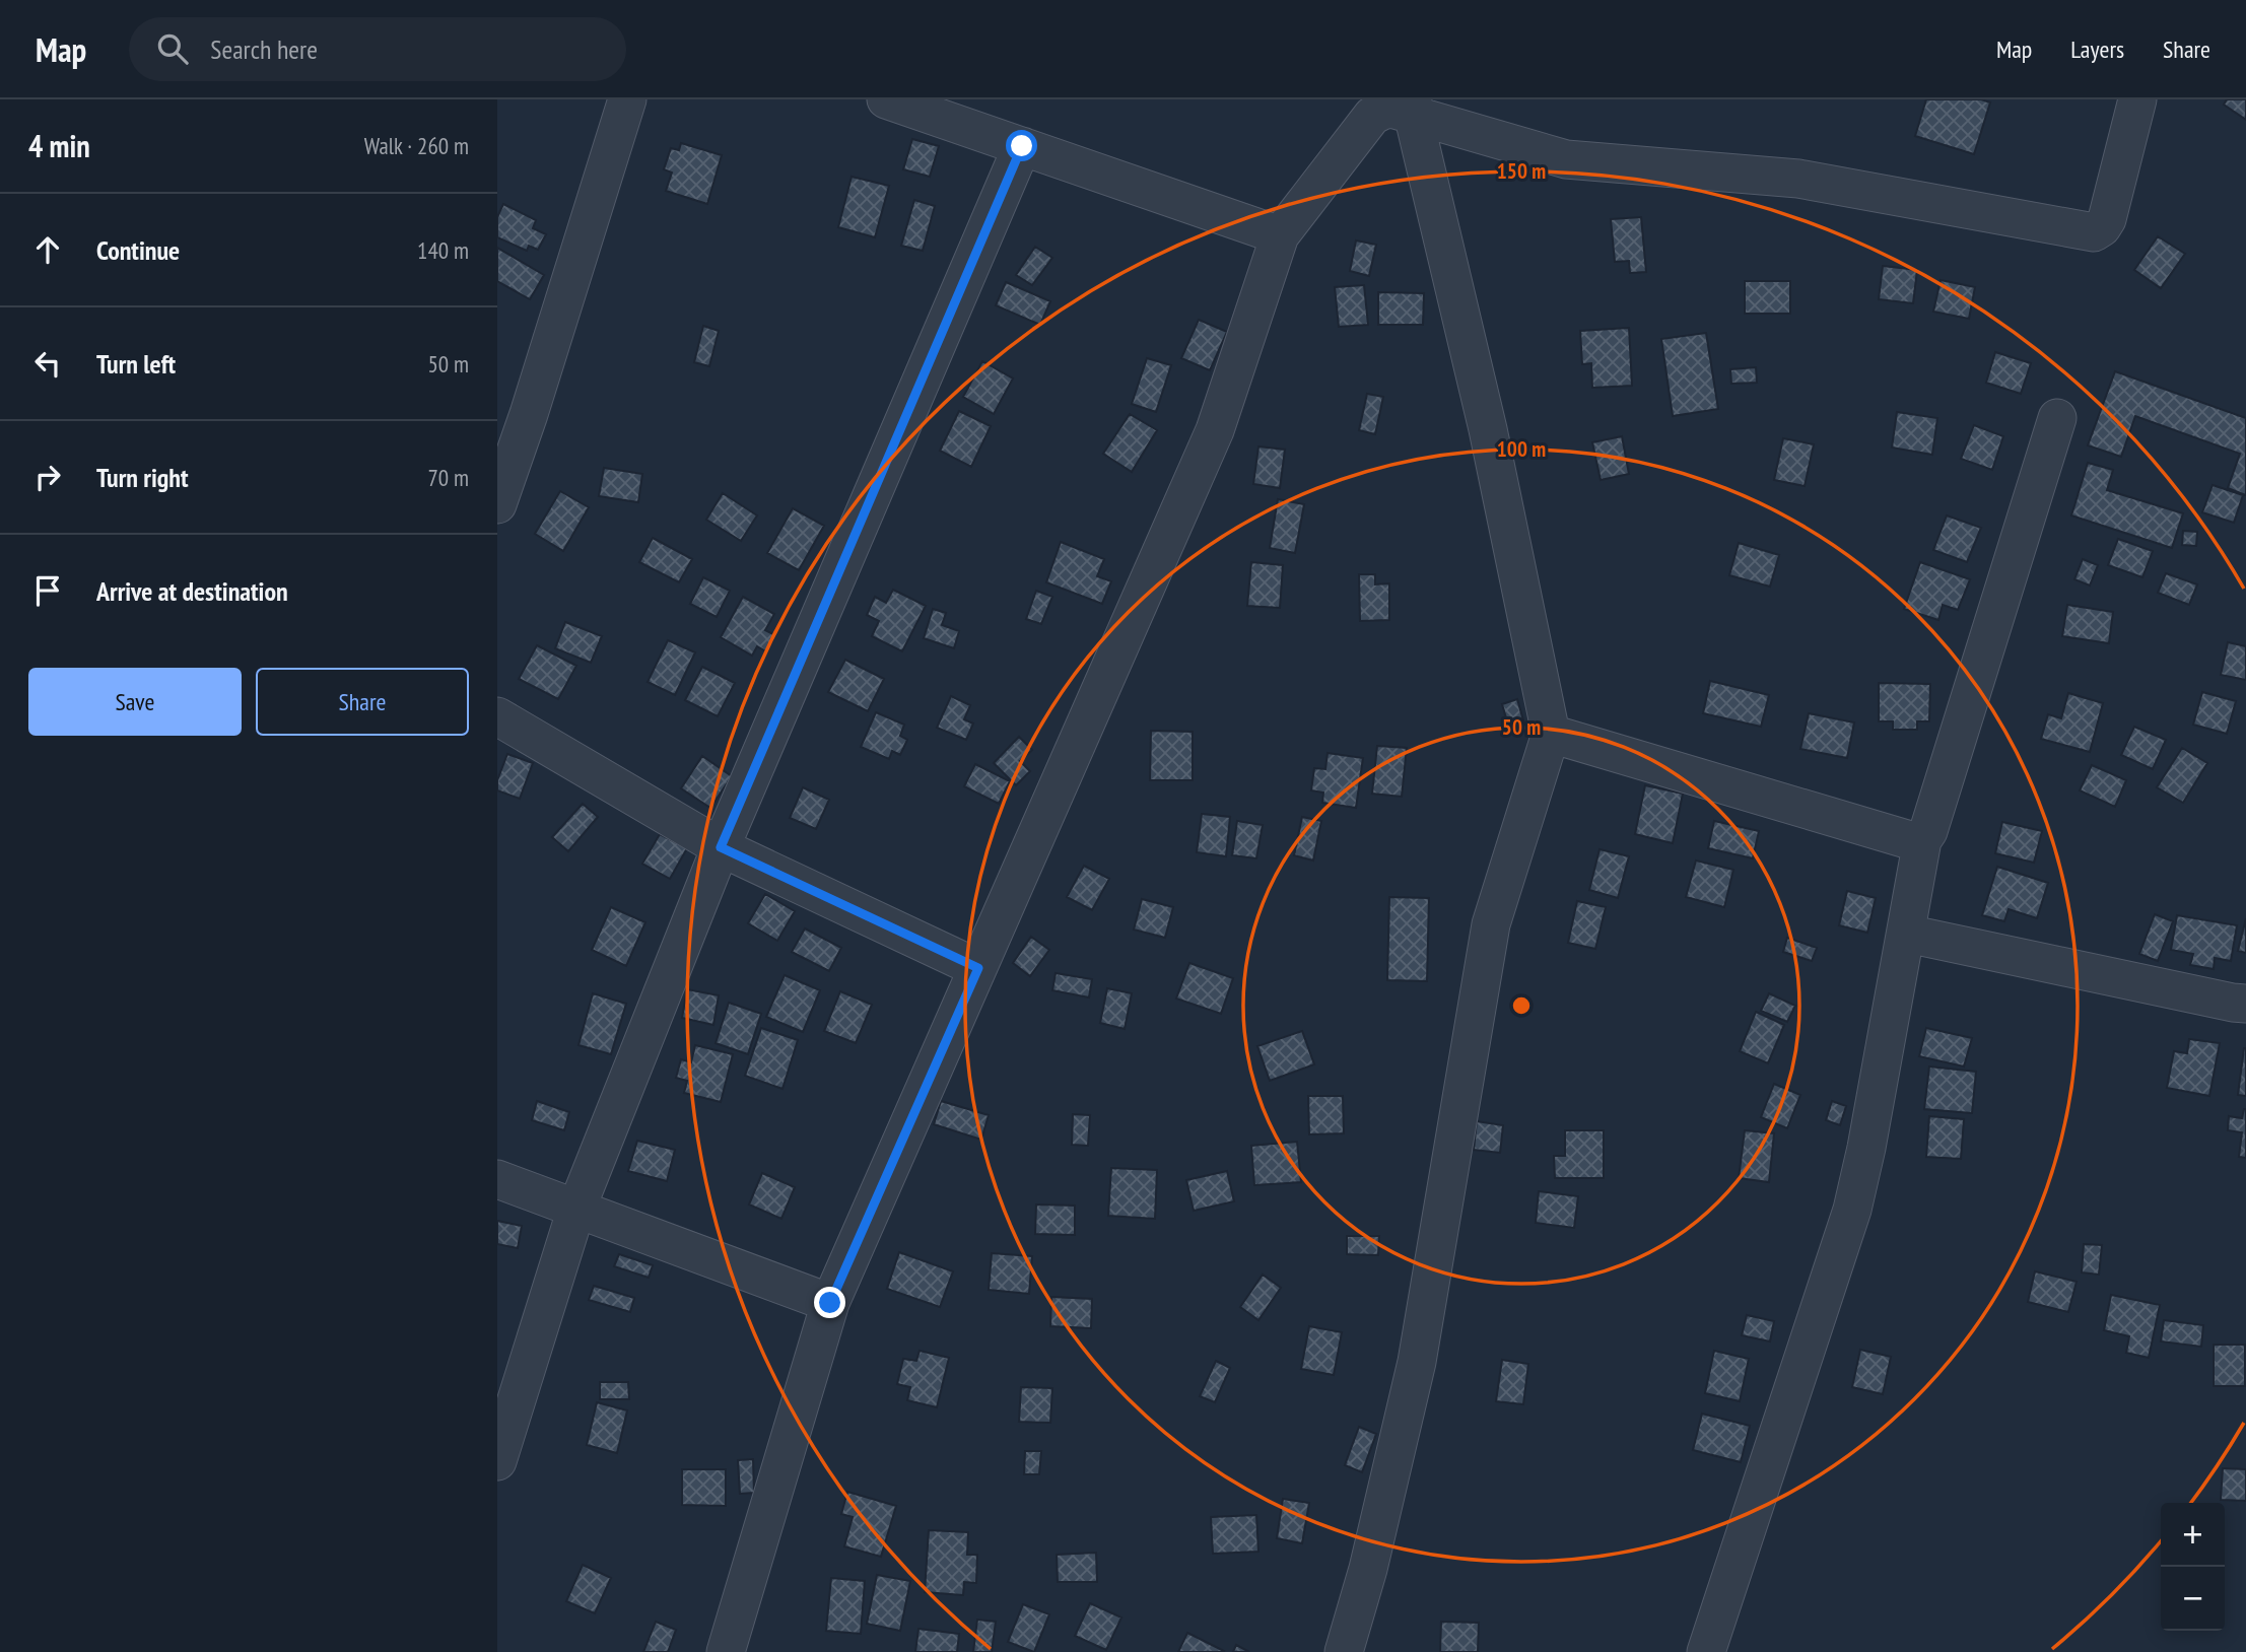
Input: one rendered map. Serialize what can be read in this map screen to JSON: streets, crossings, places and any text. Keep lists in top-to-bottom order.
{
  "page": {
    "header": "Map",
    "search": "Search here",
    "nav": ["Map", "Layers", "Share"],
    "heading": ["4 min", "Walk · 260 m"],
    "list": [
      ["Continue", "140 m"],
      ["Turn left", "50 m"],
      ["Turn right", "70 m"],
      "Arrive at destination"
    ],
    "buttons": ["Save", "Share"],
    "map_buttons": ["+", "−"]
  },
  "rings": ["150 m", "100 m", "50 m"]
}
